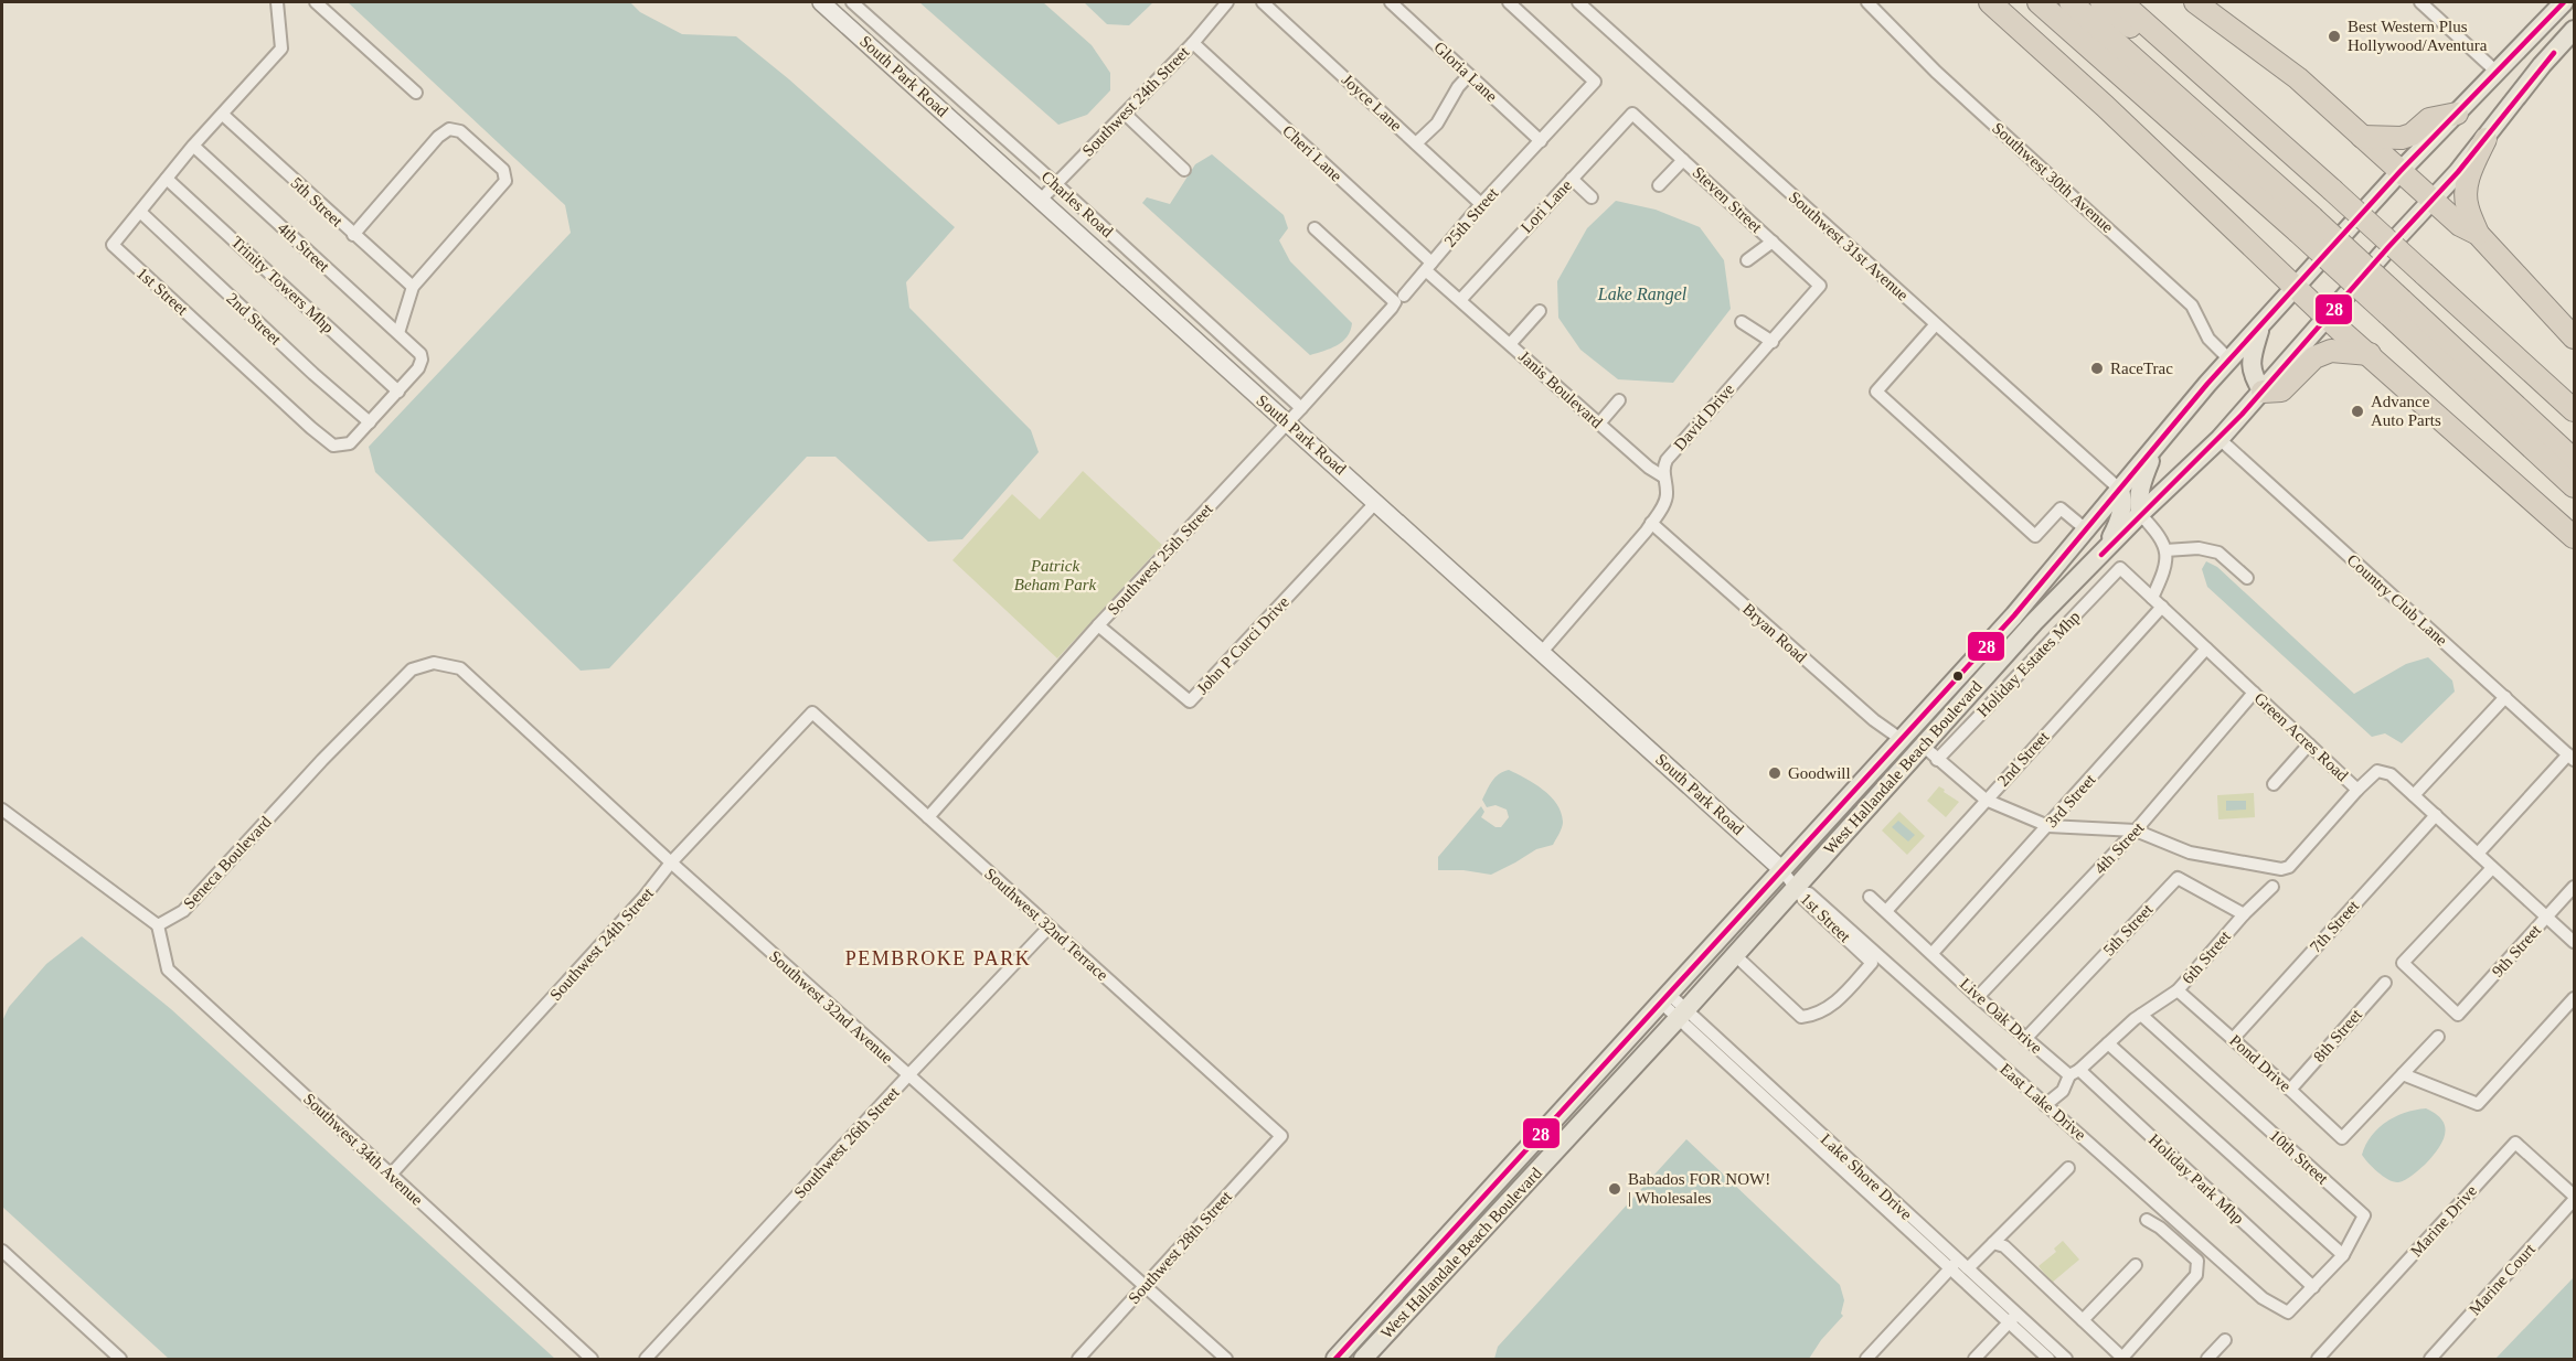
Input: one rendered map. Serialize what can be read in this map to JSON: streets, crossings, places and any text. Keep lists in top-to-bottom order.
{
  "streets": {
    "main road": ["West Hallandale Beach Boulevard"],
    "street": [
      "Gloria Lane",
      "South Park Road",
      "Southwest 24th Street",
      "Joyce Lane",
      "Cheri Lane",
      "Southwest 30th Avenue",
      "Steven Street",
      "5th Street",
      "Charles Road",
      "Lori Lane",
      "25th Street",
      "Southwest 31st Avenue",
      "4th Street",
      "Trinity Towers Mhp",
      "1st Street",
      "2nd Street",
      "Janis Boulevard",
      "David Drive",
      "Southwest 25th Street",
      "Country Club Lane",
      "Bryan Road",
      "John P Curci Drive",
      "Holiday Estates Mhp",
      "Green Acres Road",
      "3rd Street",
      "Seneca Boulevard",
      "Southwest 32nd Terrace",
      "7th Street",
      "9th Street",
      "6th Street",
      "Southwest 32nd Avenue",
      "Live Oak Drive",
      "8th Street",
      "Pond Drive",
      "East Lake Drive",
      "Southwest 26th Street",
      "Southwest 34th Avenue",
      "10th Street",
      "Lake Shore Drive",
      "Holiday Park Mhp",
      "Marine Drive",
      "Southwest 28th Street",
      "Marine Court"
    ]
  },
  "crossings": [
    ["Gloria Lane", "25th Street"],
    ["South Park Road", "Southwest 24th Street"],
    ["South Park Road", "1st Street"],
    ["South Park Road", "David Drive"],
    ["South Park Road", "Southwest 25th Street"],
    ["South Park Road", "John P Curci Drive"],
    ["South Park Road", "West Hallandale Beach Boulevard"],
    ["Southwest 24th Street", "Cheri Lane"],
    ["Southwest 24th Street", "Charles Road"],
    ["Southwest 24th Street", "Southwest 32nd Terrace"],
    ["Southwest 24th Street", "Southwest 32nd Avenue"],
    ["Southwest 24th Street", "Southwest 34th Avenue"],
    ["Joyce Lane", "25th Street"],
    ["Cheri Lane", "Lori Lane"],
    ["Cheri Lane", "25th Street"],
    ["Cheri Lane", "Janis Boulevard"],
    ["Southwest 30th Avenue", "West Hallandale Beach Boulevard"],
    ["Steven Street", "Lori Lane"],
    ["Steven Street", "David Drive"],
    ["5th Street", "1st Street"],
    ["5th Street", "6th Street"],
    ["5th Street", "Live Oak Drive"],
    ["Charles Road", "Southwest 25th Street"],
    ["Lori Lane", "Janis Boulevard"],
    ["25th Street", "Southwest 25th Street"],
    ["Southwest 31st Avenue", "West Hallandale Beach Boulevard"],
    ["4th Street", "1st Street"],
    ["4th Street", "Green Acres Road"],
    ["4th Street", "Live Oak Drive"],
    ["Trinity Towers Mhp", "1st Street"],
    ["1st Street", "2nd Street"],
    ["1st Street", "West Hallandale Beach Boulevard"],
    ["1st Street", "East Lake Drive"],
    ["2nd Street", "Green Acres Road"],
    ["2nd Street", "Live Oak Drive"],
    ["Janis Boulevard", "David Drive"],
    ["David Drive", "Bryan Road"],
    ["Southwest 25th Street", "John P Curci Drive"],
    ["Southwest 25th Street", "Southwest 32nd Terrace"],
    ["Country Club Lane", "West Hallandale Beach Boulevard"],
    ["Bryan Road", "West Hallandale Beach Boulevard"],
    ["Holiday Estates Mhp", "Green Acres Road"],
    ["Green Acres Road", "3rd Street"],
    ["Green Acres Road", "7th Street"],
    ["Green Acres Road", "9th Street"],
    ["West Hallandale Beach Boulevard", "East Lake Drive"],
    ["West Hallandale Beach Boulevard", "Lake Shore Drive"],
    ["3rd Street", "Live Oak Drive"],
    ["Seneca Boulevard", "Southwest 32nd Avenue"],
    ["Seneca Boulevard", "Southwest 34th Avenue"],
    ["Southwest 32nd Terrace", "Southwest 26th Street"],
    ["Southwest 32nd Terrace", "Southwest 28th Street"],
    ["7th Street", "Pond Drive"],
    ["6th Street", "Pond Drive"],
    ["6th Street", "10th Street"],
    ["Southwest 32nd Avenue", "Southwest 26th Street"],
    ["Southwest 32nd Avenue", "Southwest 28th Street"],
    ["Live Oak Drive", "Holiday Park Mhp"],
    ["8th Street", "Pond Drive"],
    ["East Lake Drive", "10th Street"],
    ["10th Street", "Holiday Park Mhp"],
    ["Marine Drive", "Marine Court"]
  ],
  "districts": ["PEMBROKE PARK"],
  "water": ["Lake Rangel"],
  "parks": ["Patrick Beham Park"],
  "places": [
    "Best Western Plus Hollywood/Aventura",
    "RaceTrac",
    "Advance Auto Parts",
    "Goodwill",
    "Babados FOR NOW! | Wholesales"
  ],
  "lines": ["transit line 28"]
}
